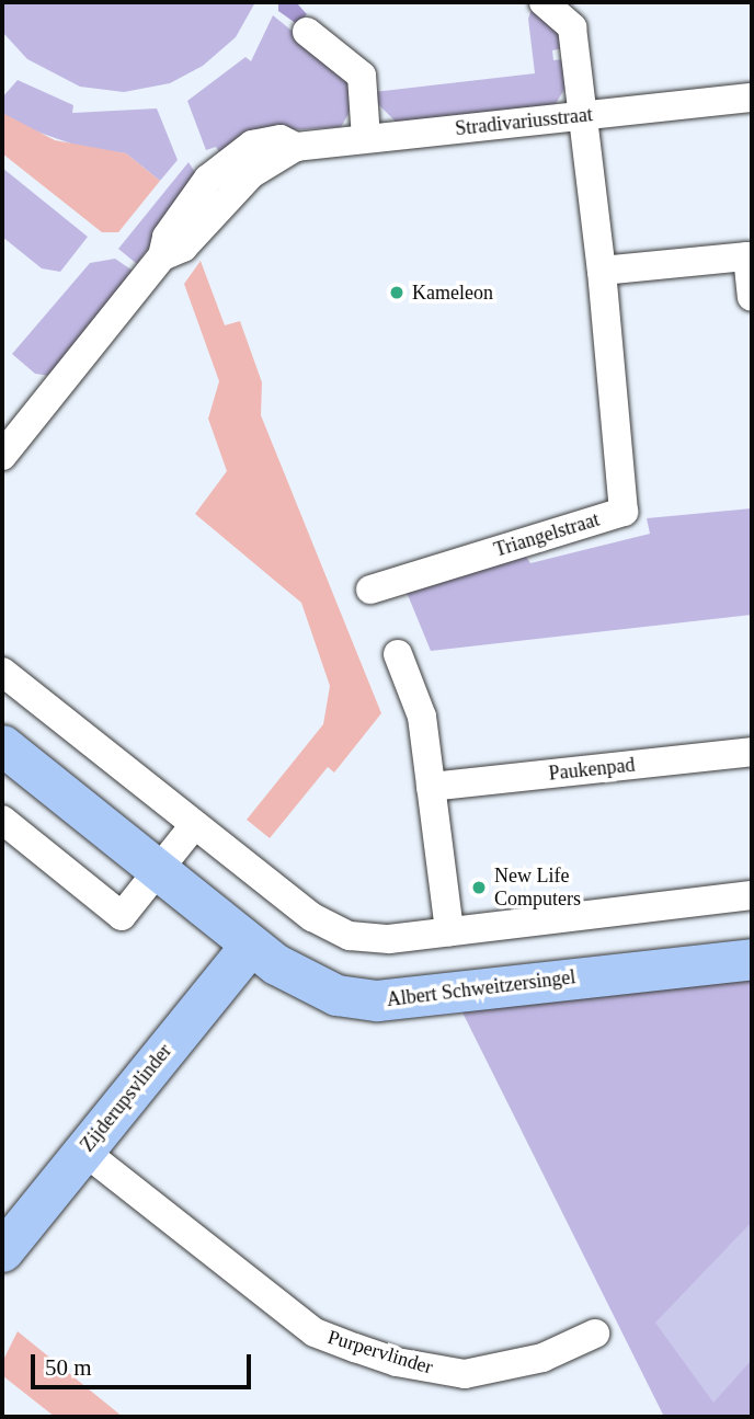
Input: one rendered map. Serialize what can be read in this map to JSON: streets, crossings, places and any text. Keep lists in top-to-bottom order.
{
  "streets": {
    "street": [
      "Stradivariusstraat",
      "Triangelstraat",
      "Paukenpad",
      "Albert Schweitzersingel",
      "Zijderupsvlinder",
      "Purpervlinder"
    ]
  },
  "crossings": [
    ["Stradivariusstraat", "Triangelstraat"],
    ["Albert Schweitzersingel", "Zijderupsvlinder"],
    ["Zijderupsvlinder", "Purpervlinder"]
  ],
  "places": ["Kameleon", "New Life Computers"],
  "scale_bar": "50 m"
}
